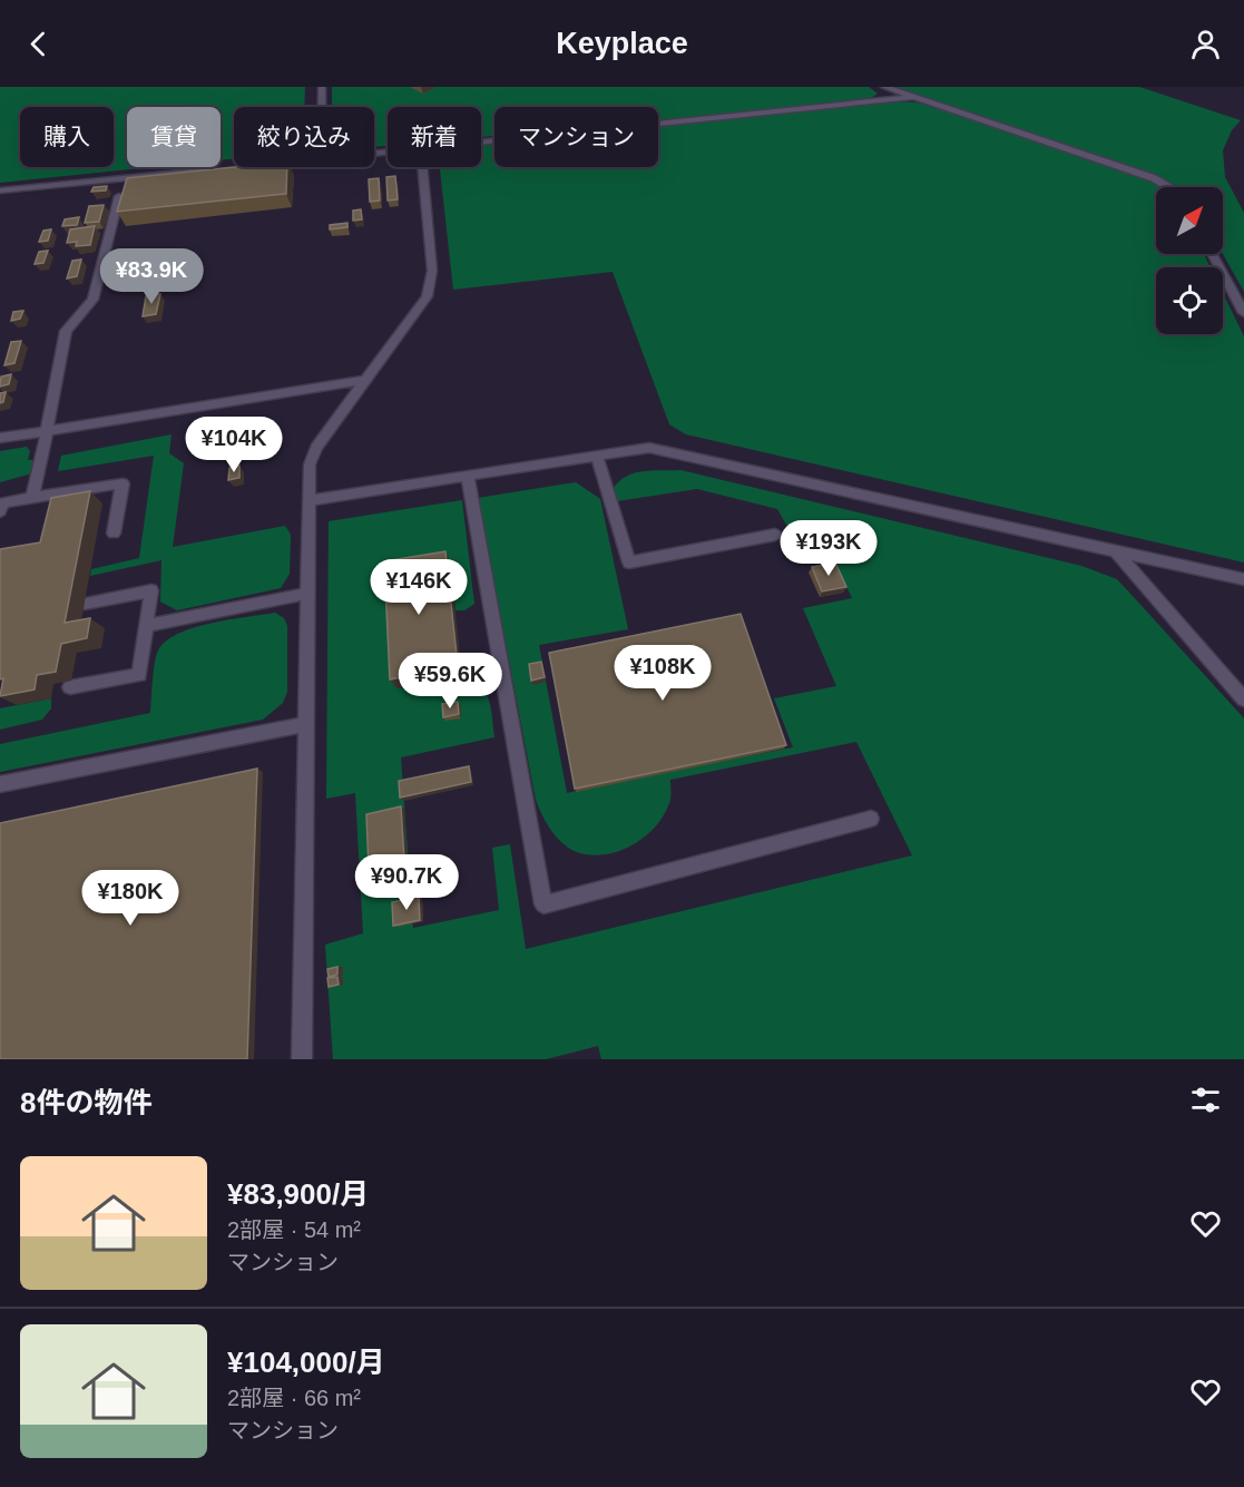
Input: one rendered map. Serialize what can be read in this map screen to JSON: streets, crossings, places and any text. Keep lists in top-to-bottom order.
{
  "north": "top right",
  "page": {
    "header": "Keyplace",
    "chip": [
      "購入",
      "賃貸",
      "絞り込み",
      "新着",
      "マンション"
    ],
    "price": [
      "¥83.9K",
      "¥104K",
      "¥193K",
      "¥146K",
      "¥108K",
      "¥59.6K",
      "¥90.7K",
      "¥180K"
    ],
    "heading": "8件の物件",
    "list": [
      {
        "name": "¥83,900/月",
        "note": "2部屋 · 54 m² · マンション"
      },
      {
        "name": "¥104,000/月",
        "note": "2部屋 · 66 m² · マンション"
      }
    ]
  }
}
